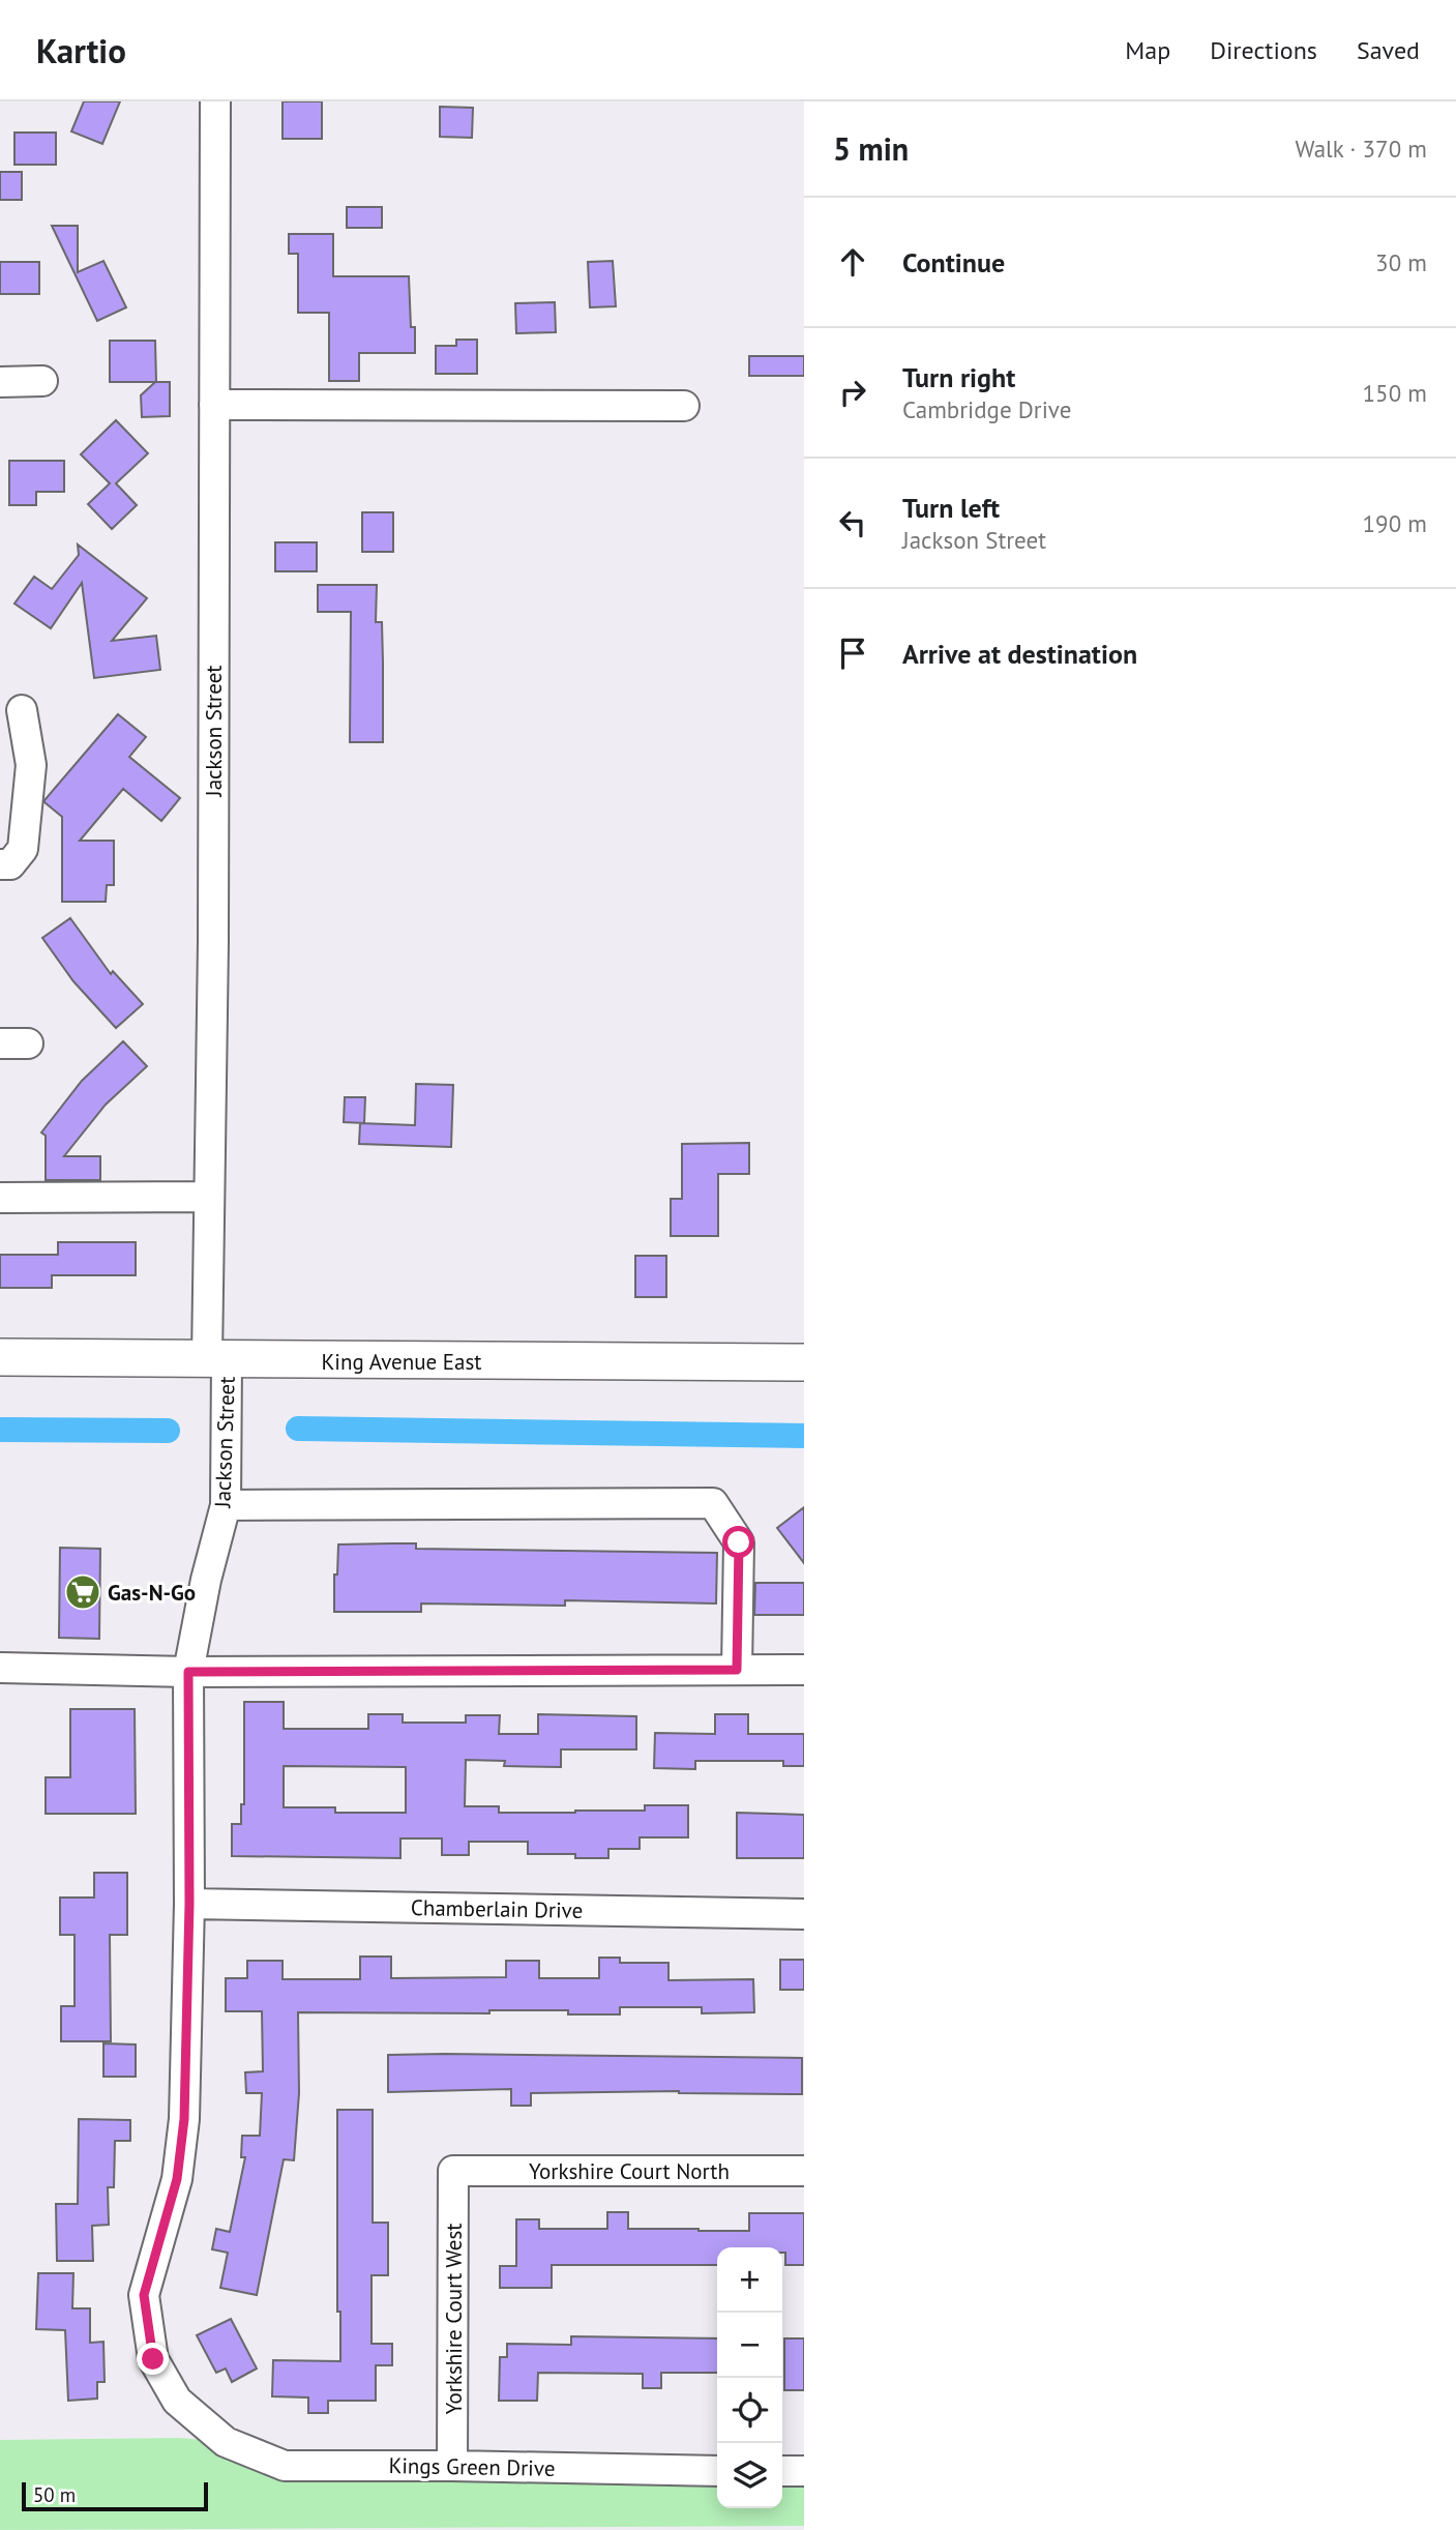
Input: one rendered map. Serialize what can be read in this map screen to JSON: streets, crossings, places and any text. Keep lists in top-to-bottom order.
{
  "streets": {
    "main road": ["King Avenue East"],
    "street": [
      "Jackson Street",
      "Chamberlain Drive",
      "Yorkshire Court North",
      "Yorkshire Court West",
      "Kings Green Drive"
    ]
  },
  "crossings": [
    ["Jackson Street", "King Avenue East"],
    ["Jackson Street", "Chamberlain Drive"],
    ["Jackson Street", "Kings Green Drive"],
    ["Yorkshire Court North", "Yorkshire Court West"],
    ["Yorkshire Court West", "Kings Green Drive"]
  ],
  "places": {
    "supermarket": ["Gas-N-Go"]
  },
  "scale_bar": "50 m",
  "page": {
    "header": "Kartio",
    "nav": ["Map", "Directions", "Saved"],
    "heading": ["5 min", "Walk · 370 m"],
    "list": [
      ["Continue", "30 m"],
      ["Turn right", "Cambridge Drive", "150 m"],
      ["Turn left", "Jackson Street", "190 m"],
      "Arrive at destination"
    ],
    "map_buttons": ["+", "−"],
    "scale": "50 m"
  }
}
